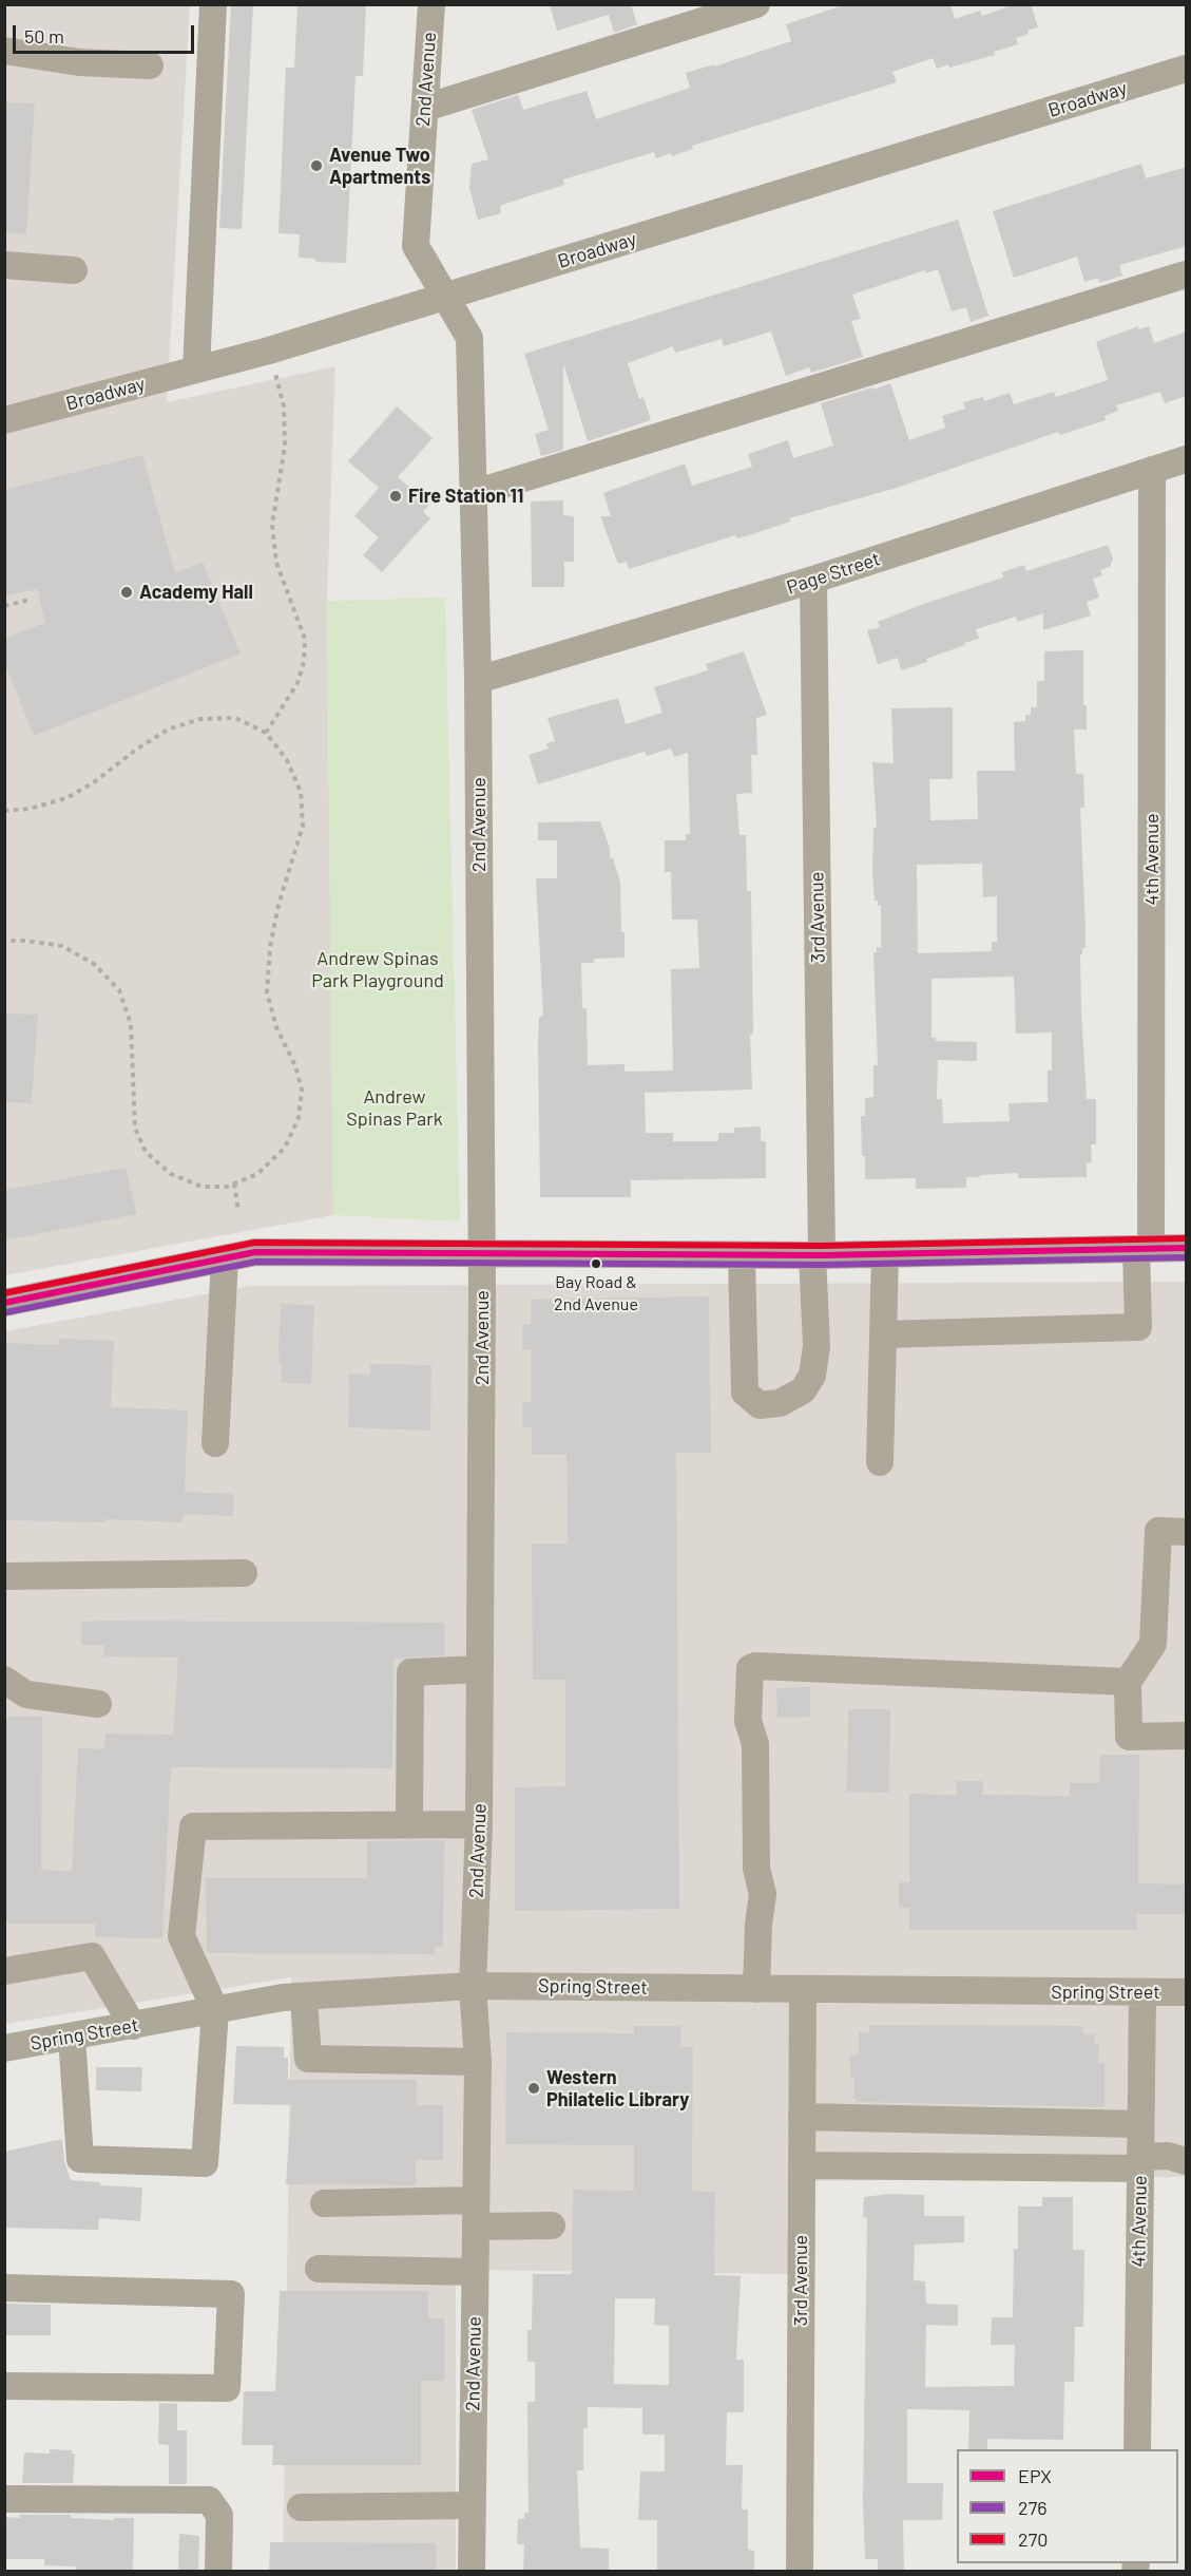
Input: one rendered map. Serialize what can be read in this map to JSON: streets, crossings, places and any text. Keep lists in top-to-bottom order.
{
  "streets": {
    "street": [
      "2nd Avenue",
      "Broadway",
      "Page Street",
      "4th Avenue",
      "3rd Avenue",
      "Spring Street"
    ]
  },
  "crossings": [
    ["2nd Avenue", "Broadway"],
    ["2nd Avenue", "Page Street"],
    ["2nd Avenue", "Spring Street"],
    ["Page Street", "4th Avenue"],
    ["Page Street", "3rd Avenue"],
    ["4th Avenue", "Spring Street"],
    ["3rd Avenue", "Spring Street"]
  ],
  "parks": ["Andrew Spinas Park Playground", "Andrew Spinas Park"],
  "places": [
    "Avenue Two Apartments",
    "Fire Station 11",
    "Academy Hall",
    "Bay Road & 2nd Avenue",
    "Western Philatelic Library"
  ],
  "lines": ["transit line 270", "transit line EPX", "transit line 276"],
  "legend": ["EPX", "276", "270"],
  "scale_bar": "50 m"
}
